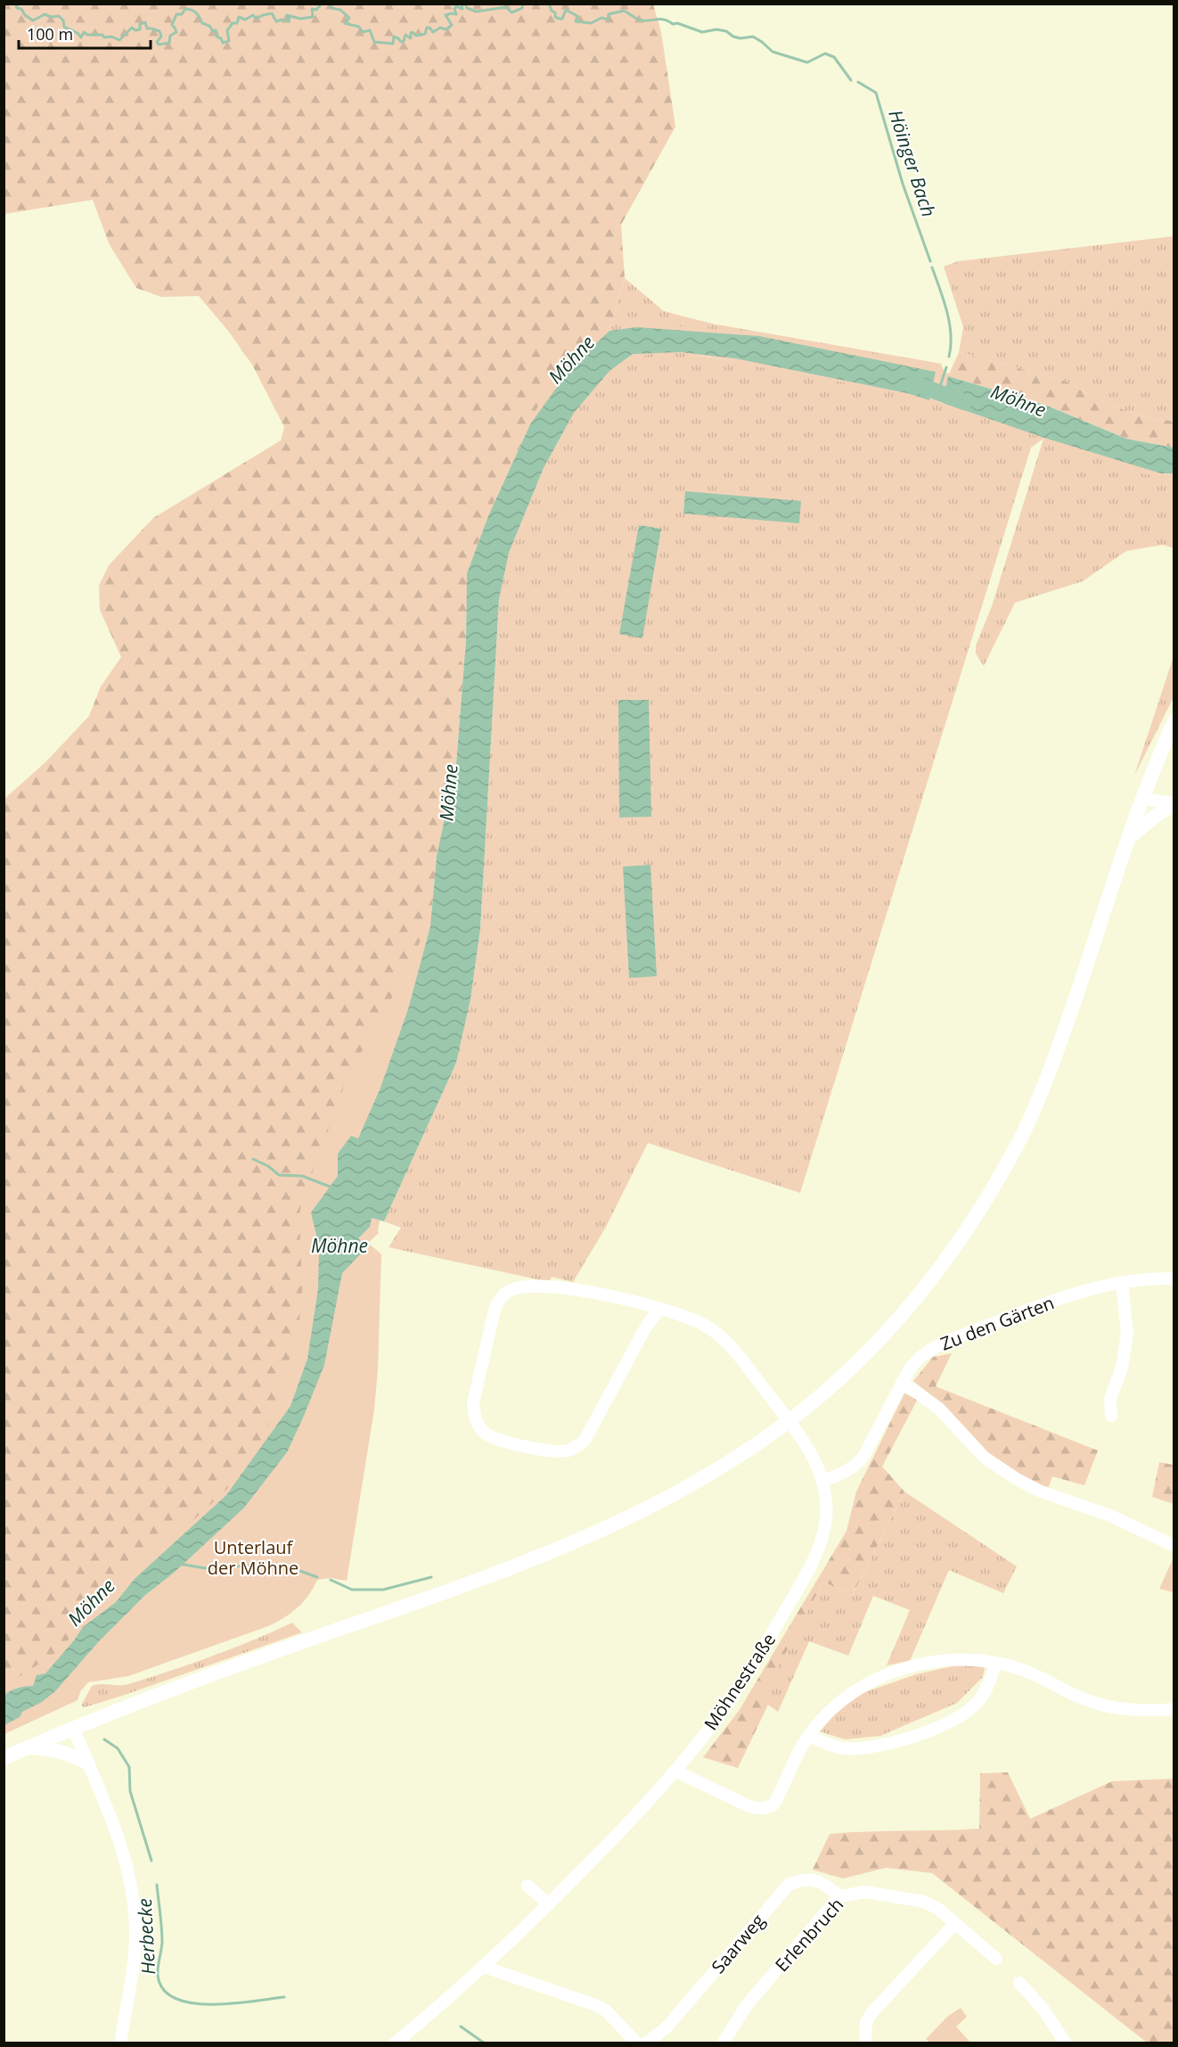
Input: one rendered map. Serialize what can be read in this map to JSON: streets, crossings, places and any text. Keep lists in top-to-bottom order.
{
  "streets": {
    "street": [
      "Zu den Gärten",
      "Möhnestraße",
      "Erlenbruch",
      "Saarweg"
    ]
  },
  "crossings": [
    ["Zu den Gärten", "Möhnestraße"],
    ["Erlenbruch", "Saarweg"]
  ],
  "water": ["Höinger Bach", "Möhne", "Herbecke"],
  "parks": ["Unterlauf der Möhne"],
  "scale_bar": "100 m"
}
